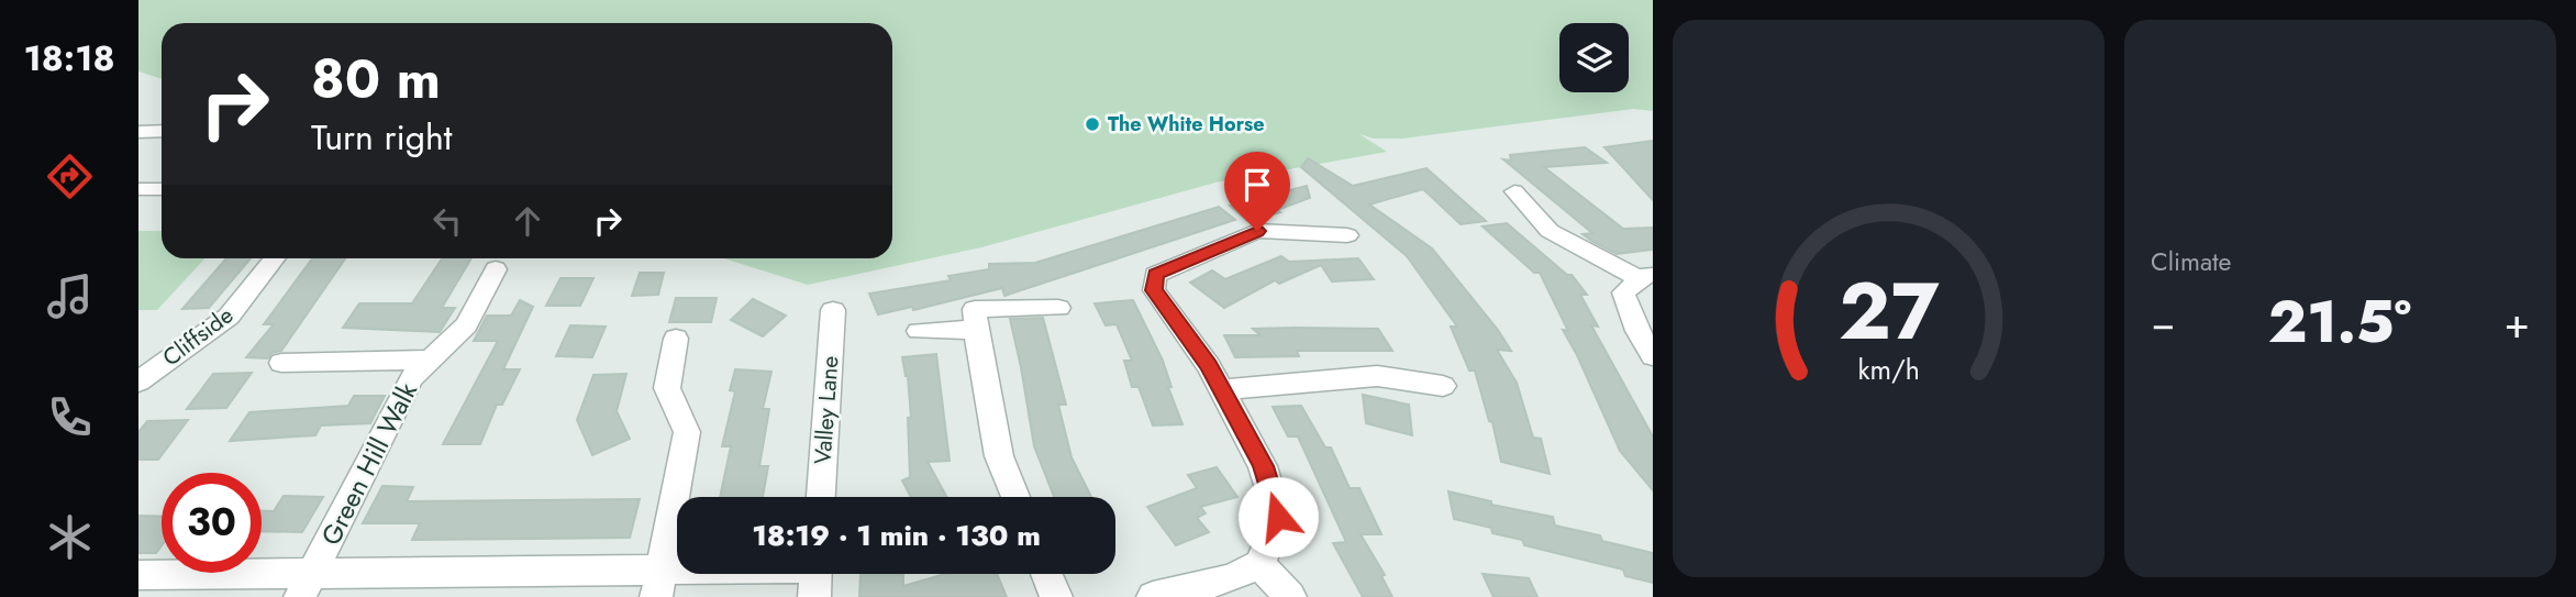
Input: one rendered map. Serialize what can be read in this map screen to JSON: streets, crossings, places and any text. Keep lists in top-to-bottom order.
{
  "streets": {
    "street": ["Cliffside", "Valley Lane", "Green Hill Walk"]
  },
  "places": ["The White Horse"],
  "page": {
    "tabs": "18:18",
    "tile": "Climate",
    "turn": ["80 m", "Turn right"],
    "heat": ["−", "21.5°", "+"],
    "limit": "30",
    "trip": "18:19 · 1 min · 130 m",
    "gauge": ["27", "km/h"]
  }
}
